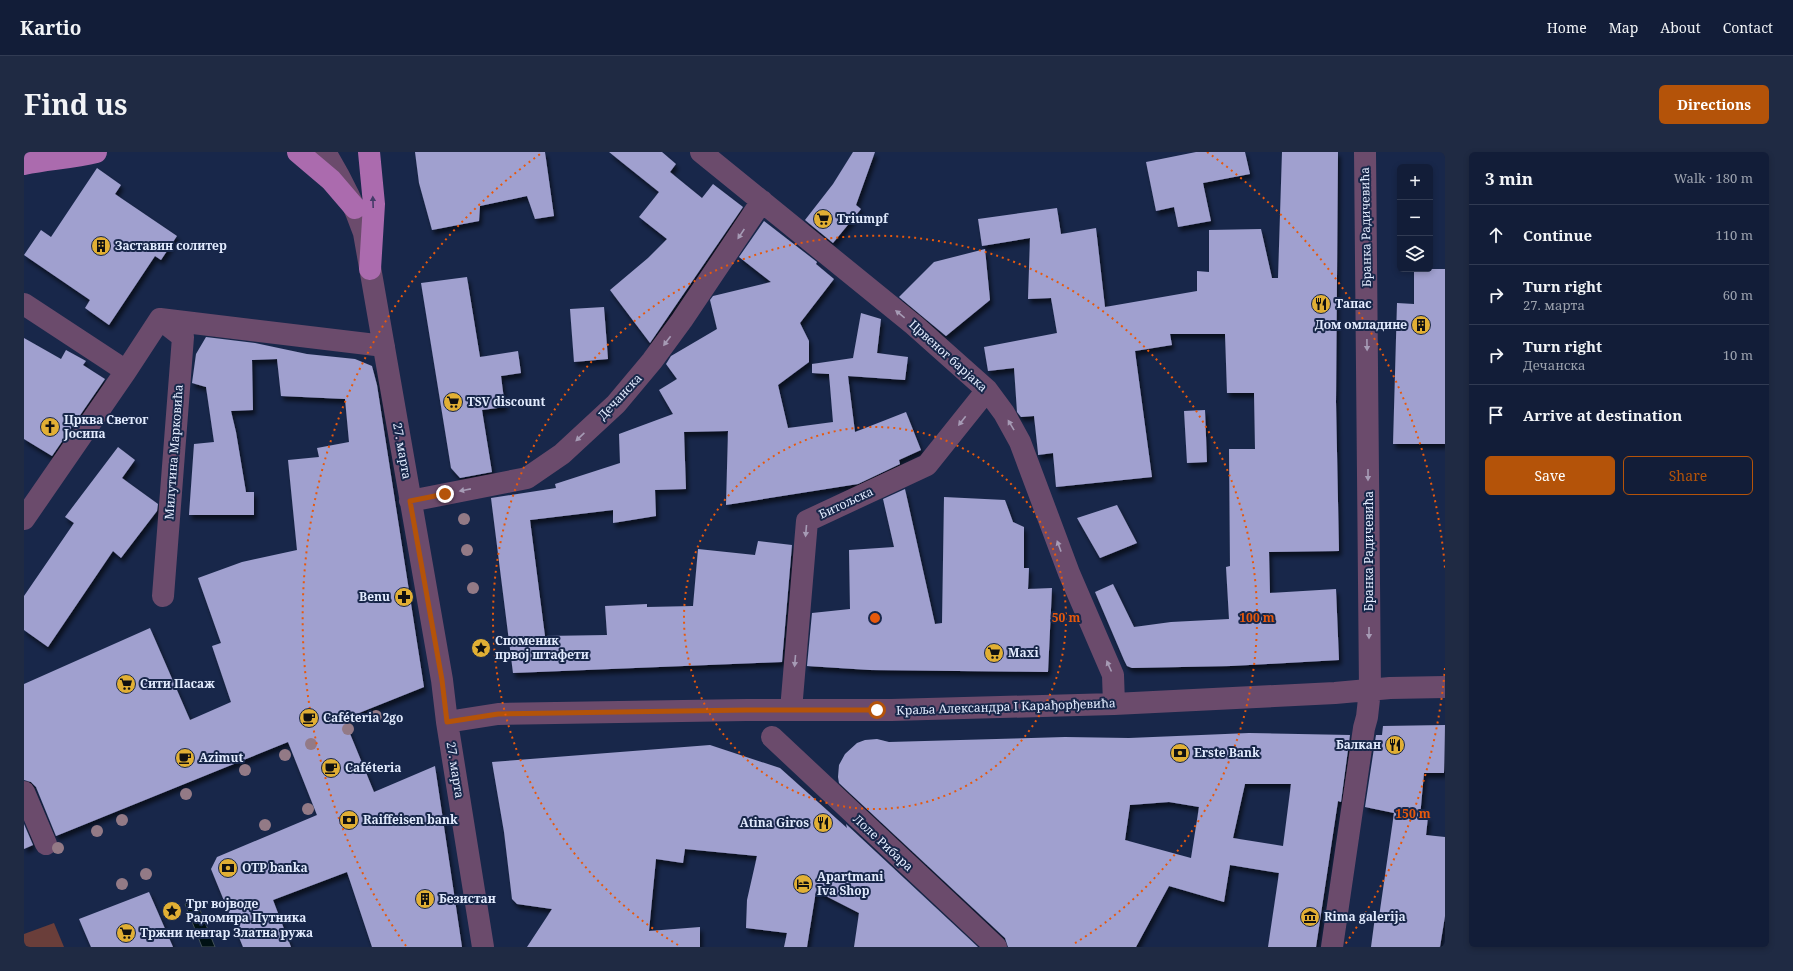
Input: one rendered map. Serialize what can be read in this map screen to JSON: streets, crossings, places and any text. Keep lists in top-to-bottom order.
{
  "streets": {
    "street": [
      "Бранка Радичевића",
      "Црвеног барјака",
      "Дечанска",
      "27. марта",
      "Милутина Марковића",
      "Битољска",
      "Краља Александра I Карађорђевића",
      "Лоле Рибара"
    ]
  },
  "crossings": [
    ["Бранка Радичевића", "Краља Александра I Карађорђевића"],
    ["Црвеног барјака", "Дечанска"],
    ["Црвеног барјака", "Битољска"],
    ["Црвеног барјака", "Краља Александра I Карађорђевића"],
    ["Дечанска", "27. марта"],
    ["27. марта", "Краља Александра I Карађорђевића"],
    ["Битољска", "Краља Александра I Карађорђевића"]
  ],
  "one_way": [
    "Бранка Радичевића",
    "Црвеног барјака",
    "Дечанска",
    "Битољска"
  ],
  "places": {
    "supermarket": [
      "Triumpf",
      "TSV discount",
      "Maxi",
      "Сити Пасаж",
      "Тржни центар Златна ружа"
    ],
    "building": ["Заставин солитер", "Дом омладине", "Безистан"],
    "restaurant": ["Тапас", "Балкан", "Atina Giros"],
    "church": ["Црква Светог Јосипа"],
    "pharmacy": ["Benu"],
    "place": ["Споменик првој штафети", "Трг војводе Радомира Путника"],
    "cafe": ["Caféteria 2go", "Azimut", "Caféteria"],
    "bank": ["Erste Bank", "Raiffeisen bank", "OTP banka"],
    "hotel": ["Apartmani Iva Shop"],
    "museum": ["Rima galerija"]
  },
  "page": {
    "header": "Kartio",
    "nav": [
      "Home",
      "Map",
      "About",
      "Contact"
    ],
    "title": "Find us",
    "buttons": [
      "Directions",
      ["Save", "Share"]
    ],
    "heading": ["3 min", "Walk · 180 m"],
    "map_buttons": ["+", "−"],
    "list": [
      ["Continue", "110 m"],
      ["Turn right", "27. марта", "60 m"],
      ["Turn right", "Дечанска", "10 m"],
      "Arrive at destination"
    ]
  },
  "rings": ["50 m", "100 m", "150 m"]
}
